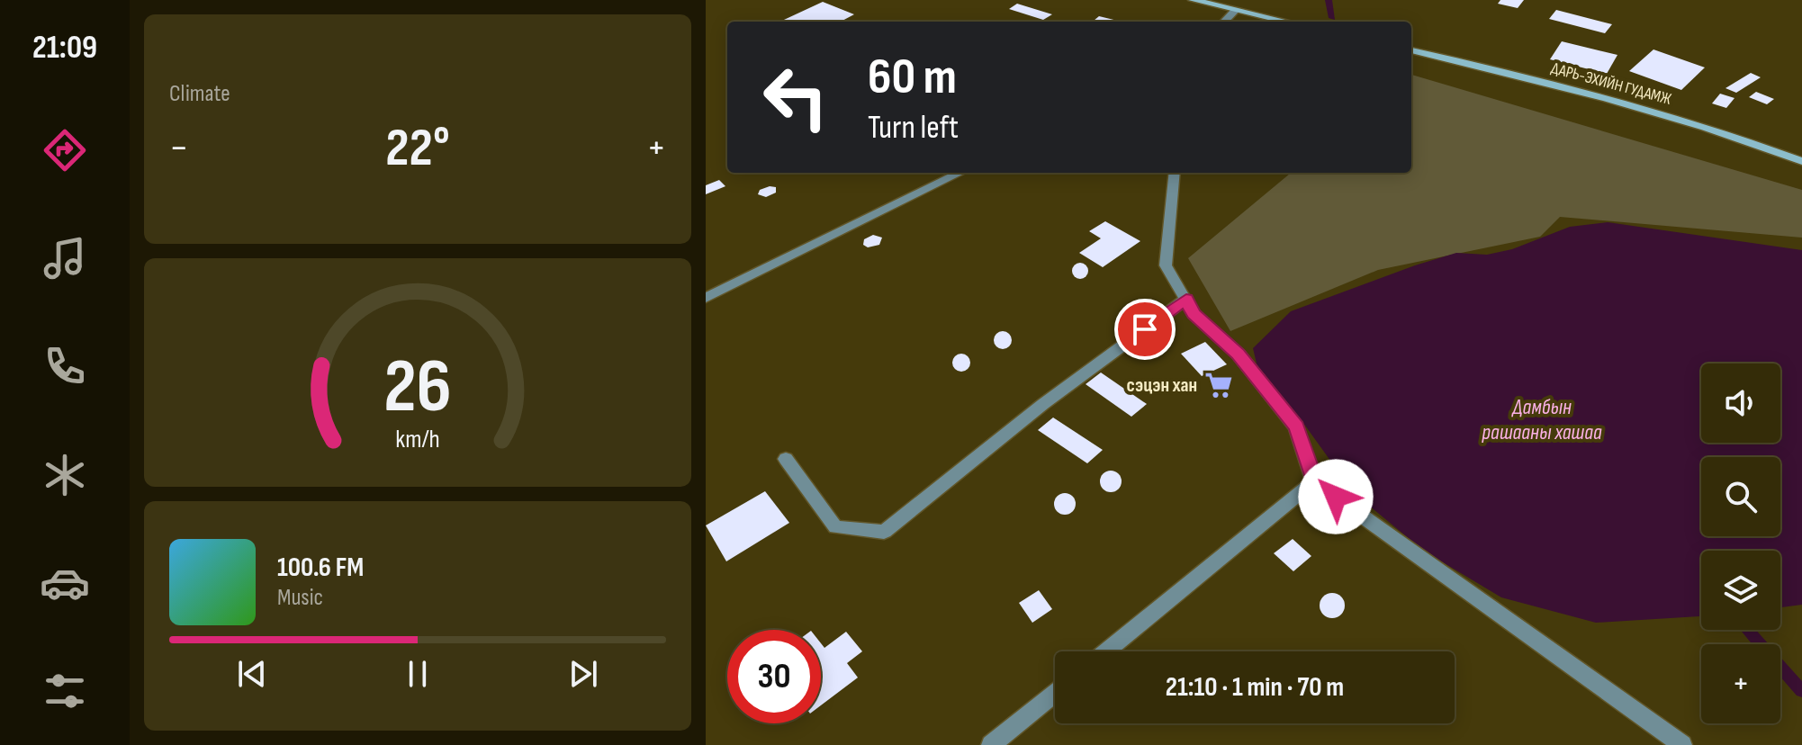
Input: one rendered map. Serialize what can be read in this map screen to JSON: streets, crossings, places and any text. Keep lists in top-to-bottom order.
{
  "streets": {
    "main road": ["ДАРЬ-ЭХИЙН ГУДАМЖ"]
  },
  "water": ["Дамбын рашааны хашаа"],
  "places": {
    "supermarket": ["сэцэн хан"]
  },
  "page": {
    "tabs": "21:09",
    "tile": "Climate",
    "turn": ["60 m", "Turn left"],
    "heat": ["−", "22°", "+"],
    "map_buttons": "+",
    "song": ["100.6 FM", "Music"],
    "limit": "30",
    "trip": "21:10 · 1 min · 70 m",
    "gauge": ["26", "km/h"]
  }
}
